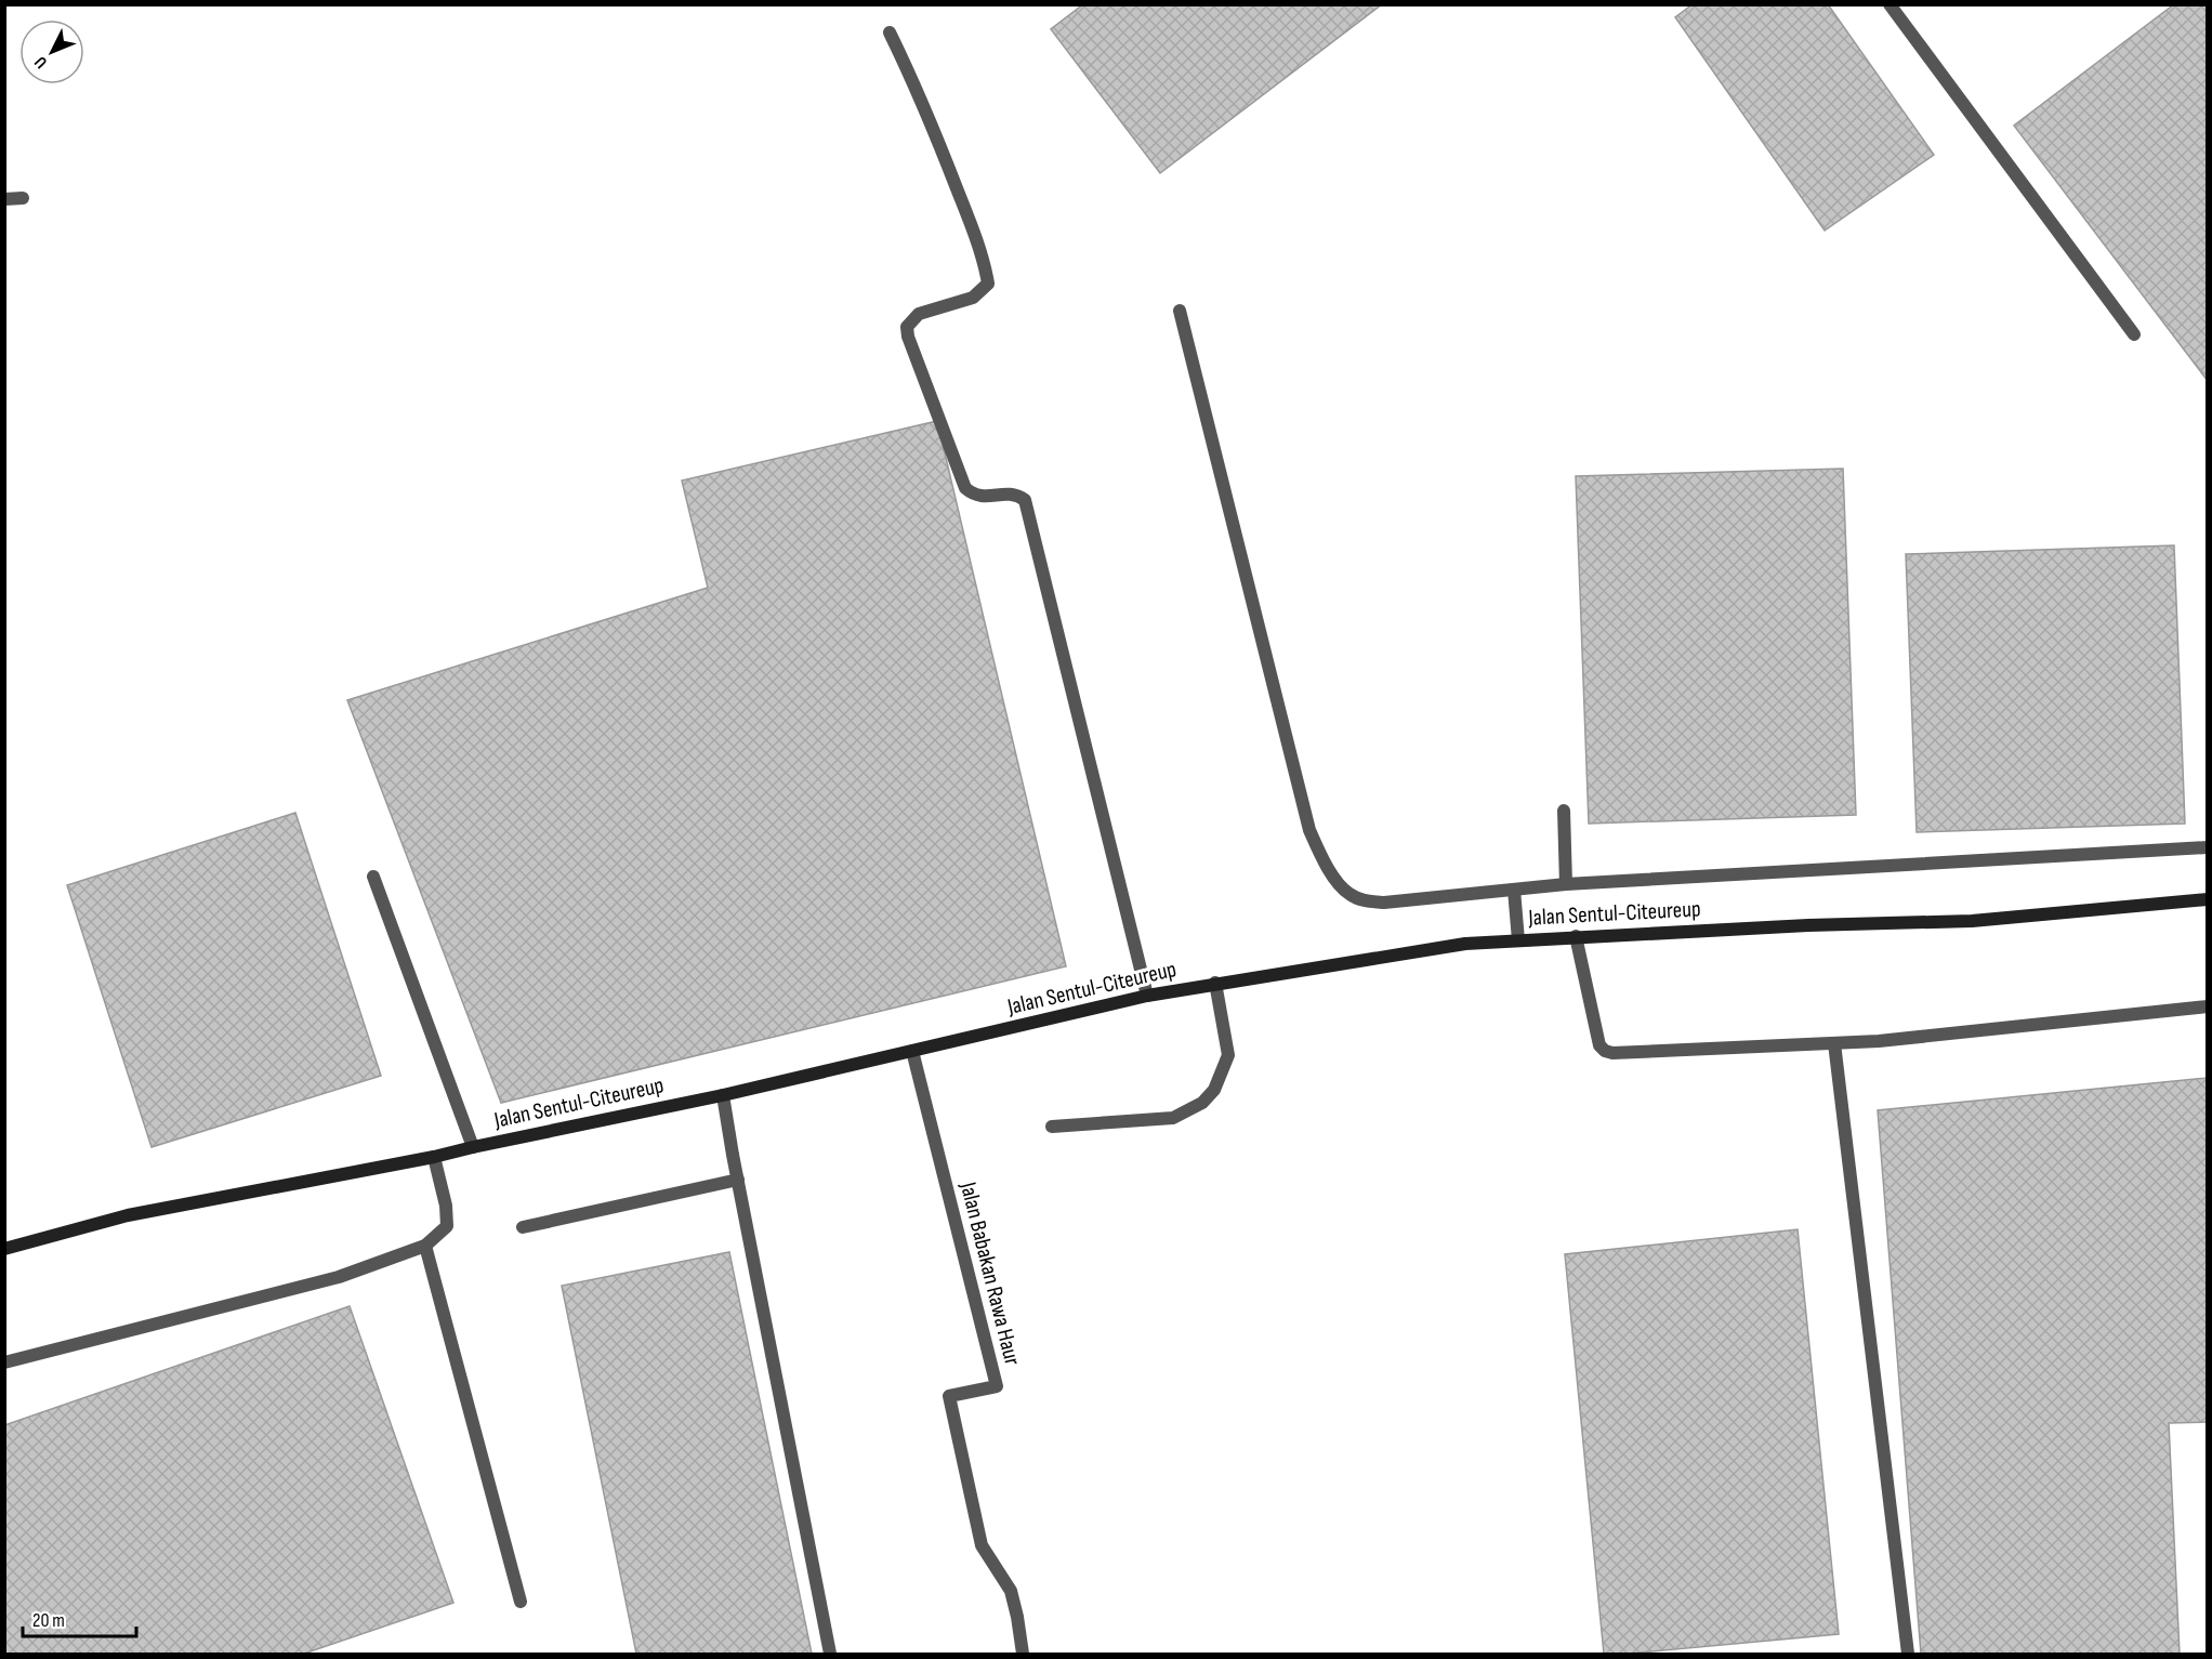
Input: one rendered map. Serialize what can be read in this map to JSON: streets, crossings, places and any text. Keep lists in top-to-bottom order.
{
  "streets": {
    "street": ["Jalan Sentul-Citeureup"],
    "lane": ["Jalan Babakan Rawa Haur"]
  },
  "crossings": [
    ["Jalan Sentul-Citeureup", "Jalan Babakan Rawa Haur"]
  ],
  "scale_bar": "20 m",
  "north": "bottom left"
}
